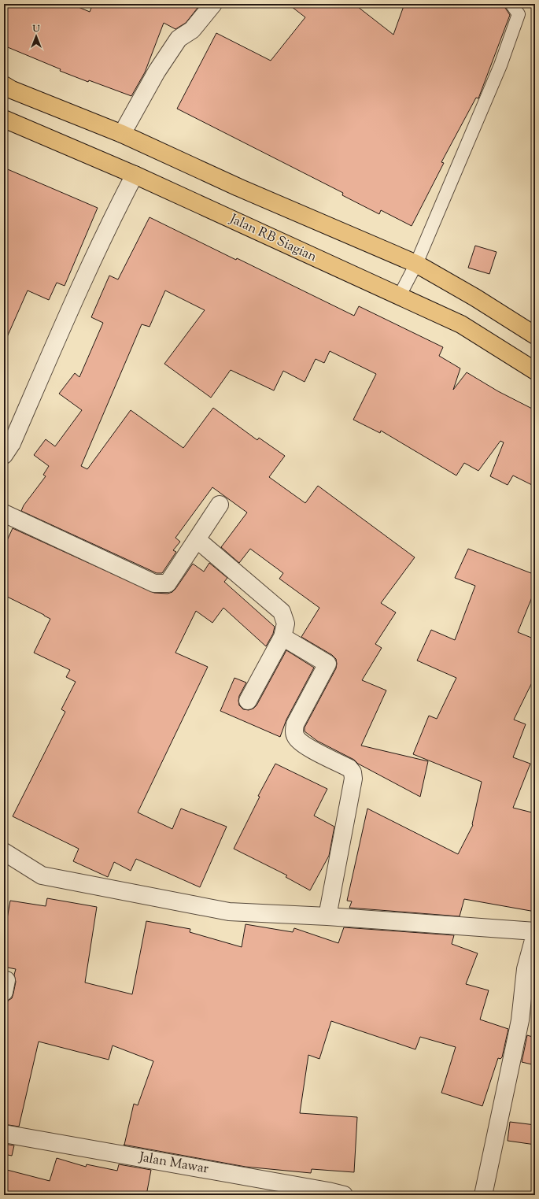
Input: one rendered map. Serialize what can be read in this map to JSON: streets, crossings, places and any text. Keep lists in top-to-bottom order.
{
  "streets": {
    "highway": ["Jalan RB Siagian"],
    "street": ["Jalan Mawar"]
  },
  "north": "top"
}
